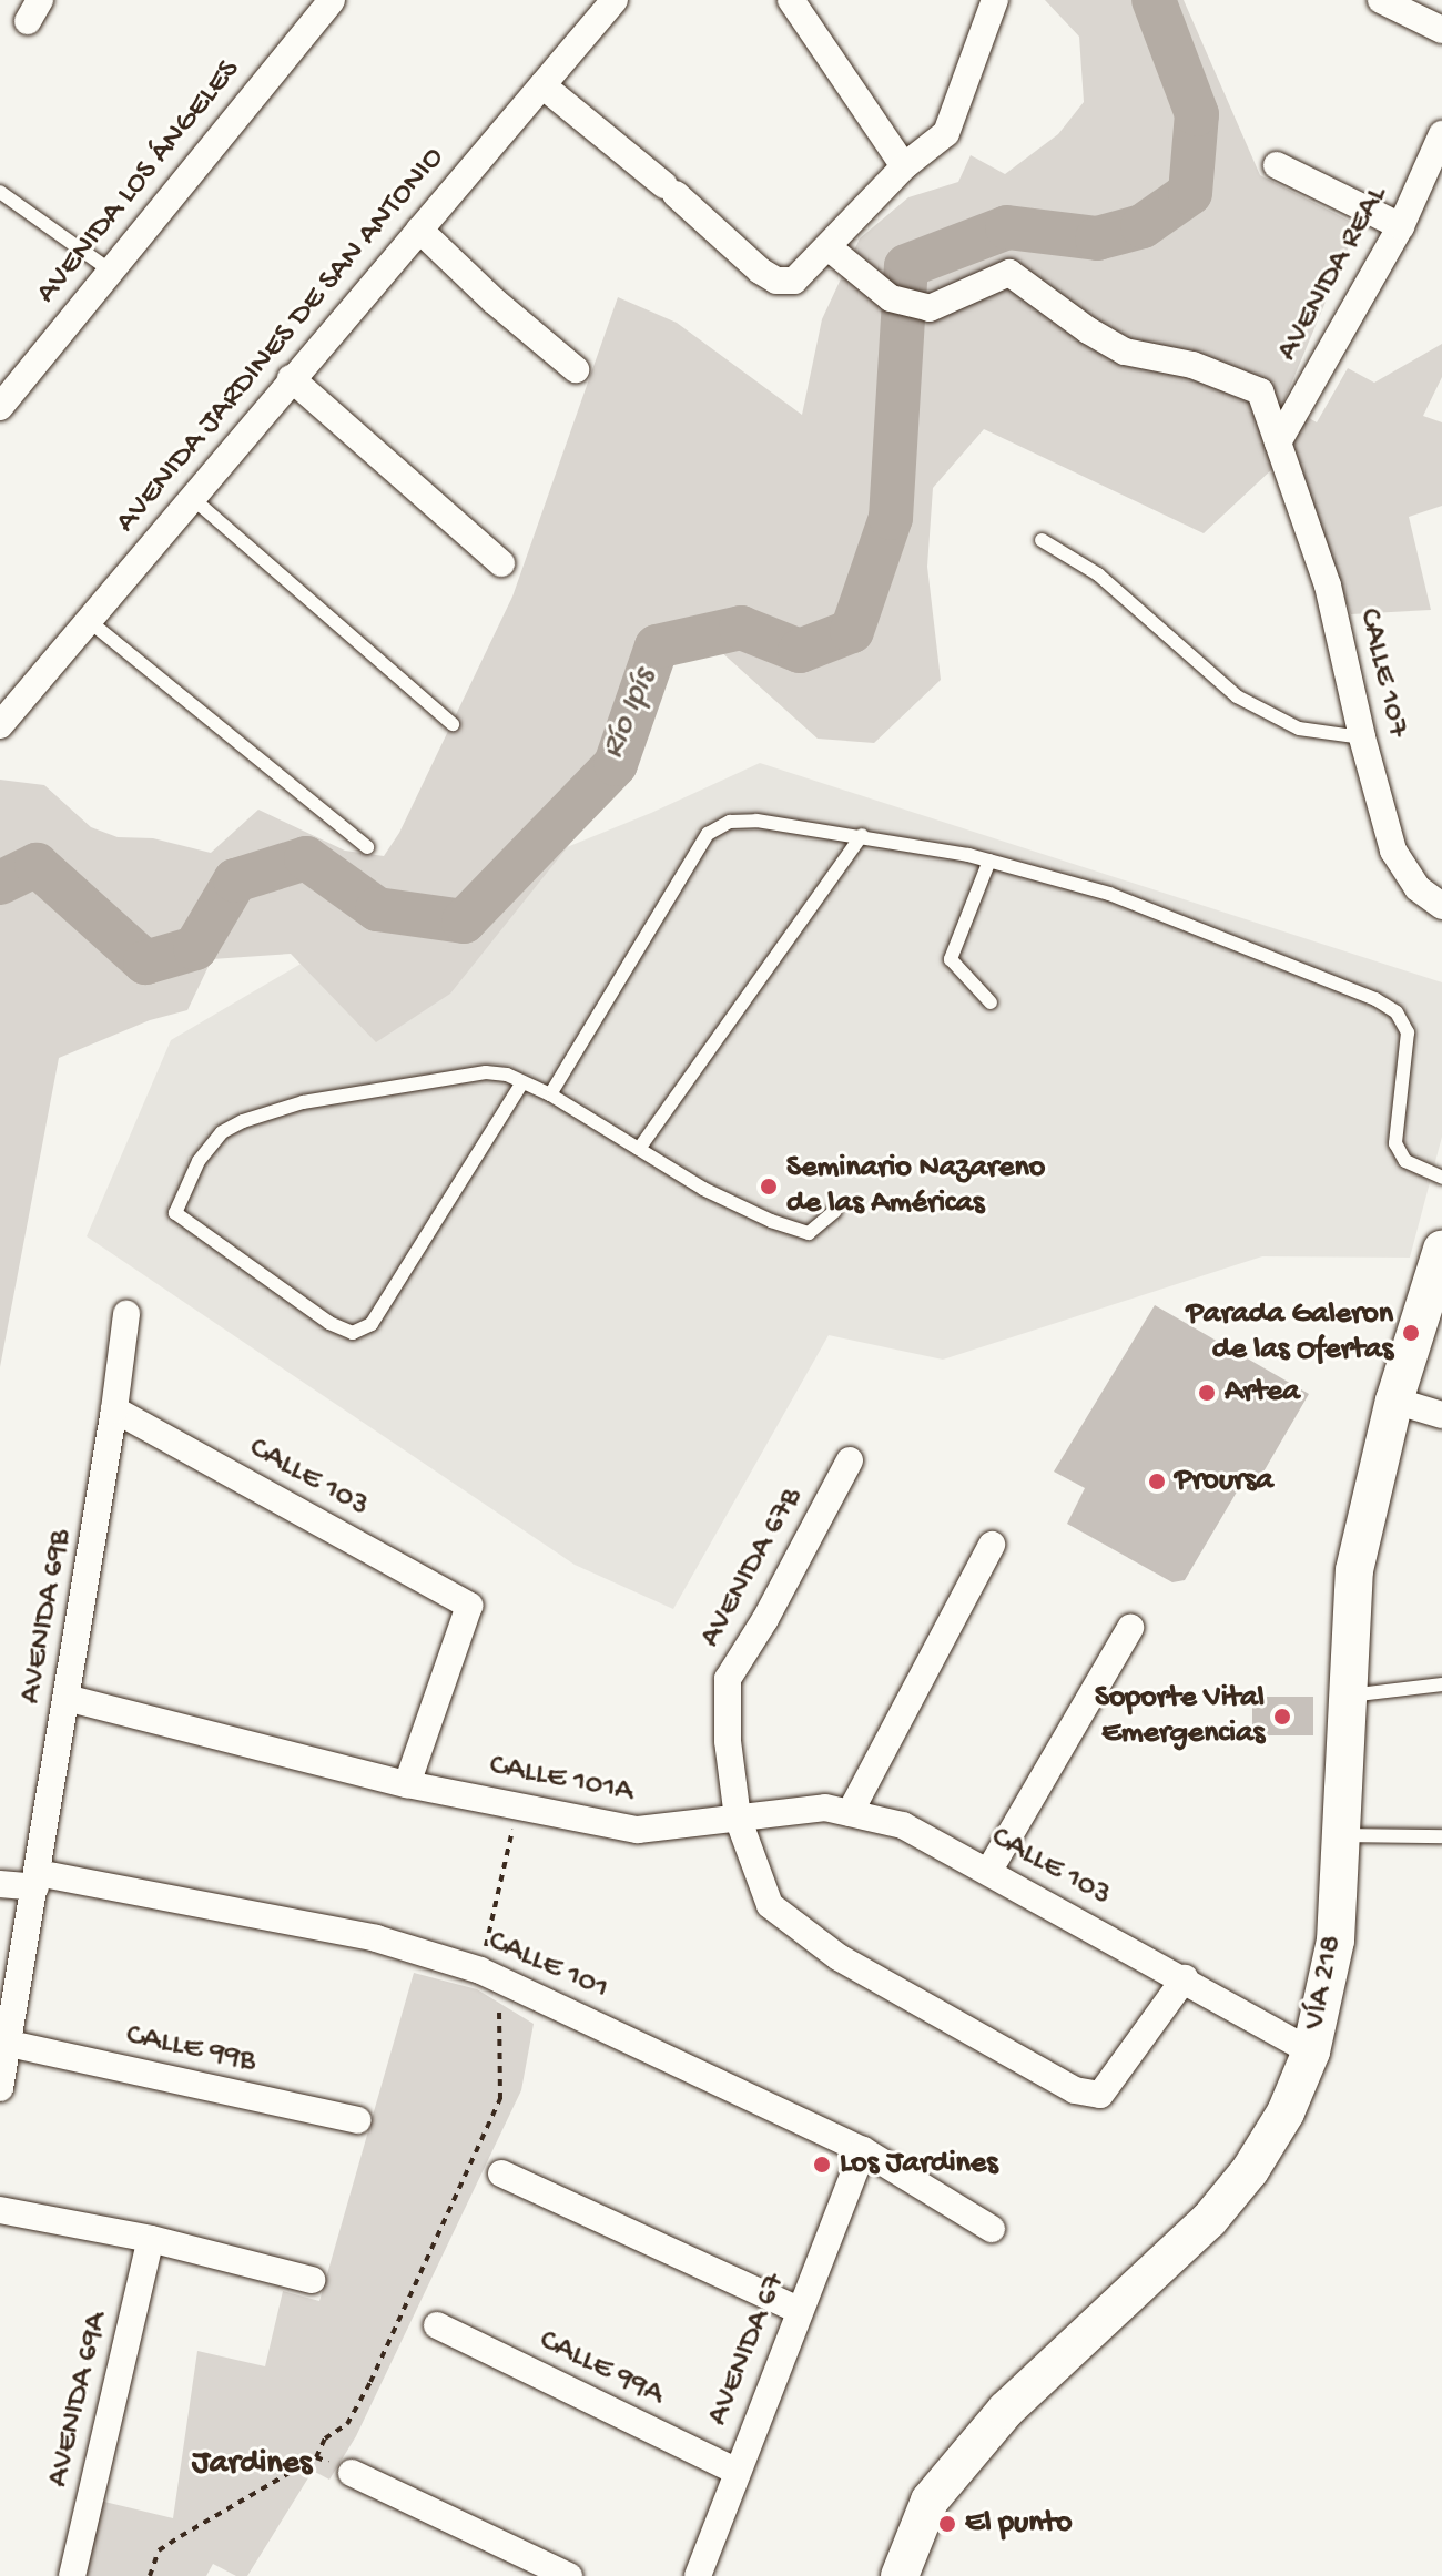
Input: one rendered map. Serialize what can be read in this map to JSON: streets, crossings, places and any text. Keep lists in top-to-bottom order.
{
  "streets": {
    "main road": ["VÍA 218"],
    "street": [
      "AVENIDA LOS ÁNGELES",
      "AVENIDA REAL",
      "AVENIDA JARDINES DE SAN ANTONIO",
      "CALLE 107",
      "CALLE 103",
      "AVENIDA 67B",
      "AVENIDA 69B",
      "CALLE 101A",
      "CALLE 101",
      "CALLE 99B",
      "AVENIDA 67",
      "CALLE 99A",
      "AVENIDA 69A"
    ]
  },
  "crossings": [
    ["AVENIDA REAL", "CALLE 107"],
    ["CALLE 103", "AVENIDA 67B"],
    ["CALLE 103", "AVENIDA 69B"],
    ["CALLE 103", "CALLE 101A"],
    ["CALLE 103", "VÍA 218"],
    ["AVENIDA 67B", "CALLE 101A"],
    ["AVENIDA 69B", "CALLE 101A"],
    ["AVENIDA 69B", "CALLE 101"],
    ["AVENIDA 69B", "CALLE 99B"],
    ["CALLE 101", "AVENIDA 67"],
    ["AVENIDA 67", "CALLE 99A"]
  ],
  "districts": ["Jardines"],
  "water": ["Río Ipís"],
  "places": [
    "Seminario Nazareno de las Américas",
    "Parada Galeron de las Ofertas",
    "Artea",
    "Proursa",
    "Soporte Vital Emergencias",
    "Los Jardines",
    "El punto"
  ]
}
